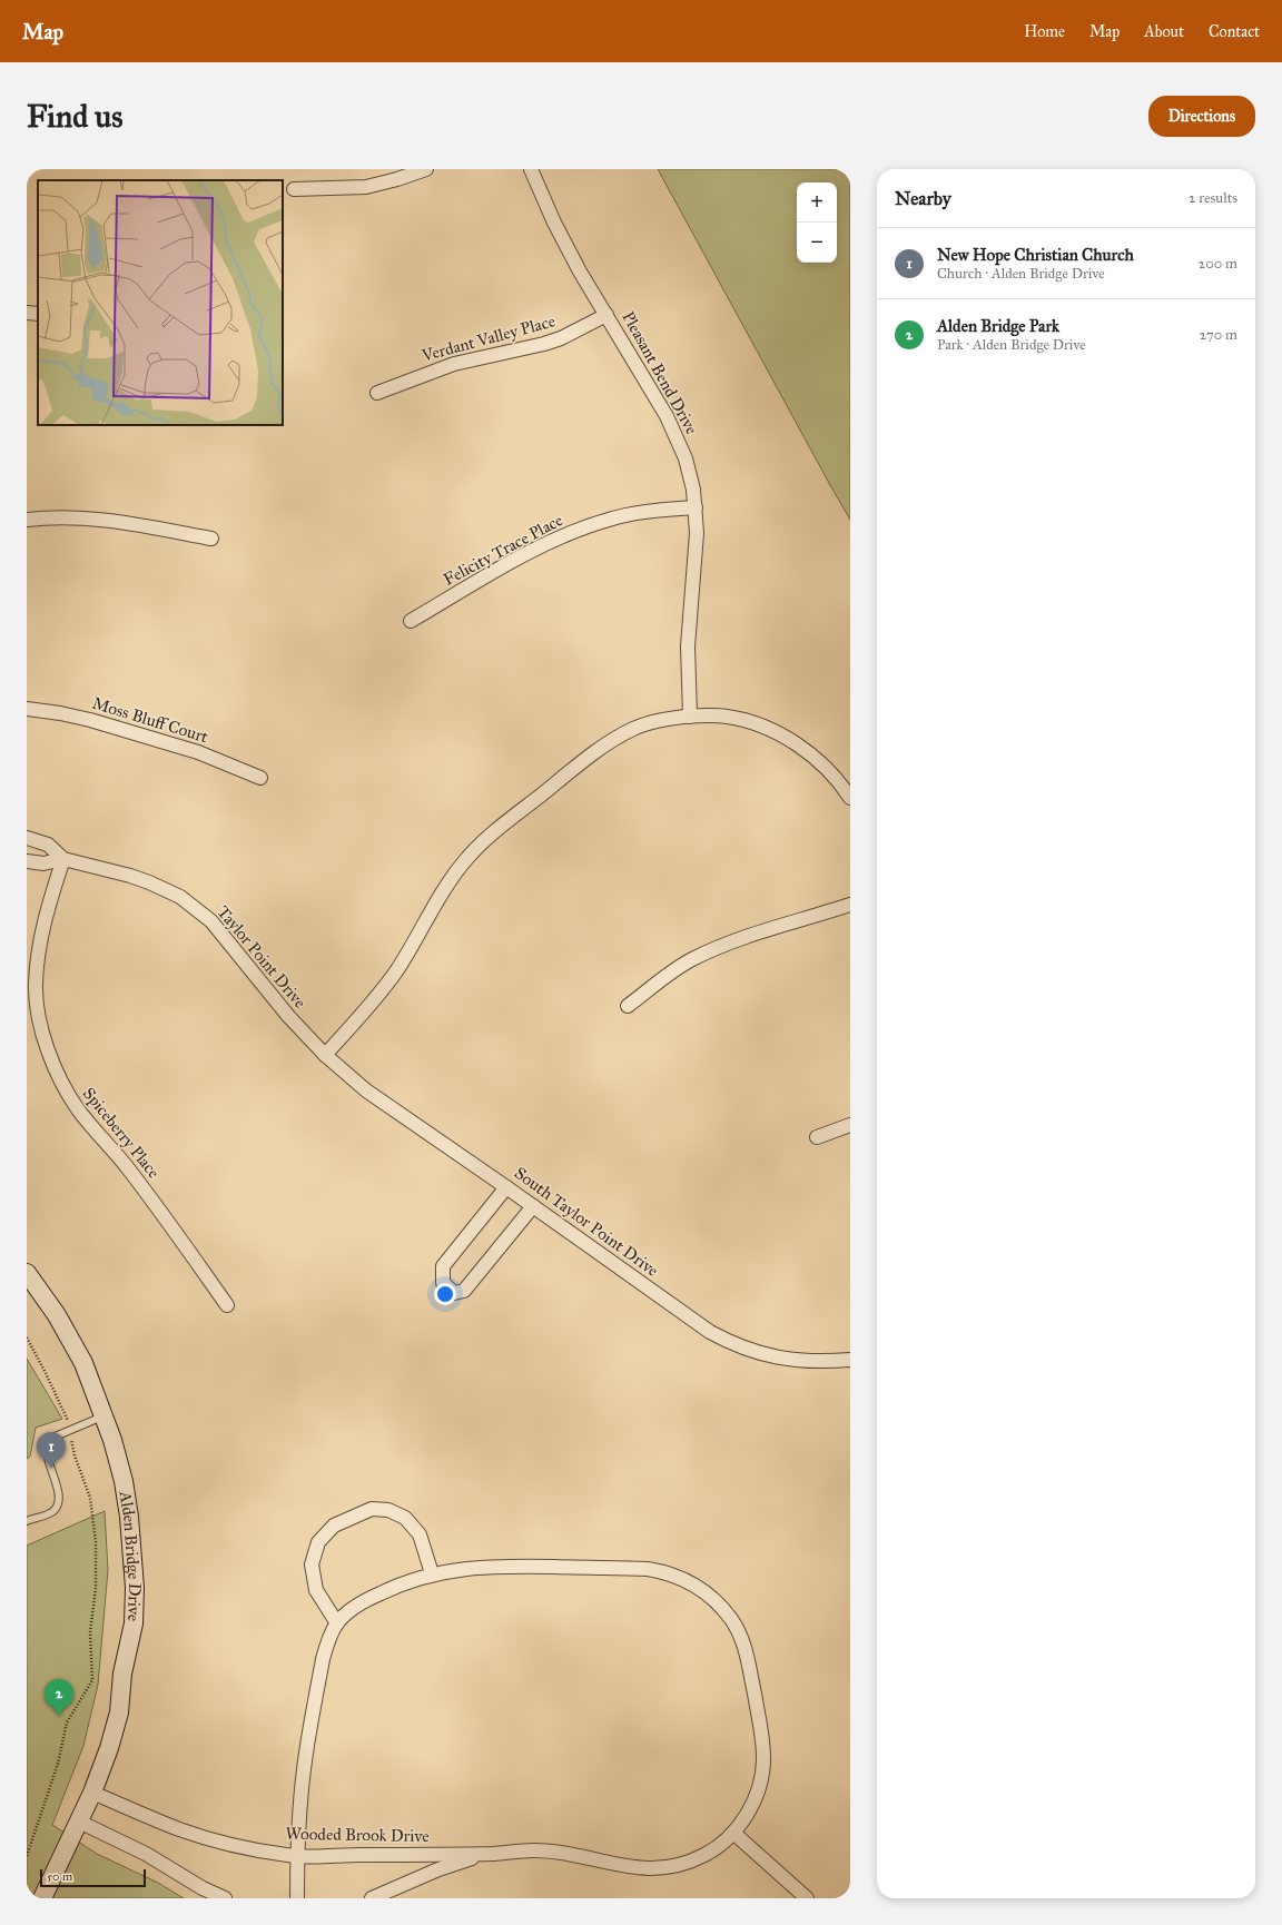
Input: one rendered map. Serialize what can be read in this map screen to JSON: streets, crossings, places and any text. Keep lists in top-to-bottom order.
{
  "streets": {
    "street": [
      "Verdant Valley Place",
      "Pleasant Bend Drive",
      "Felicity Trace Place",
      "Moss Bluff Court",
      "Taylor Point Drive",
      "Spiceberry Place",
      "South Taylor Point Drive",
      "Alden Bridge Drive",
      "Wooded Brook Drive"
    ]
  },
  "crossings": [
    ["Verdant Valley Place", "Pleasant Bend Drive"],
    ["Pleasant Bend Drive", "Felicity Trace Place"],
    ["Taylor Point Drive", "Spiceberry Place"],
    ["Taylor Point Drive", "South Taylor Point Drive"],
    ["Alden Bridge Drive", "Wooded Brook Drive"]
  ],
  "scale_bar": "50 m",
  "page": {
    "header": "Map",
    "nav": [
      "Home",
      "Map",
      "About",
      "Contact"
    ],
    "buttons": "Directions",
    "title": "Find us",
    "heading": ["Nearby", "2 results"],
    "map_buttons": ["+", "−"],
    "list": [
      {
        "mark": "1",
        "name": "New Hope Christian Church",
        "note": "Church · Alden Bridge Drive",
        "value": "200 m"
      },
      {
        "mark": "2",
        "name": "Alden Bridge Park",
        "note": "Park · Alden Bridge Drive",
        "value": "270 m"
      }
    ],
    "pins": ["1", "2"],
    "scale": "50 m"
  }
}
